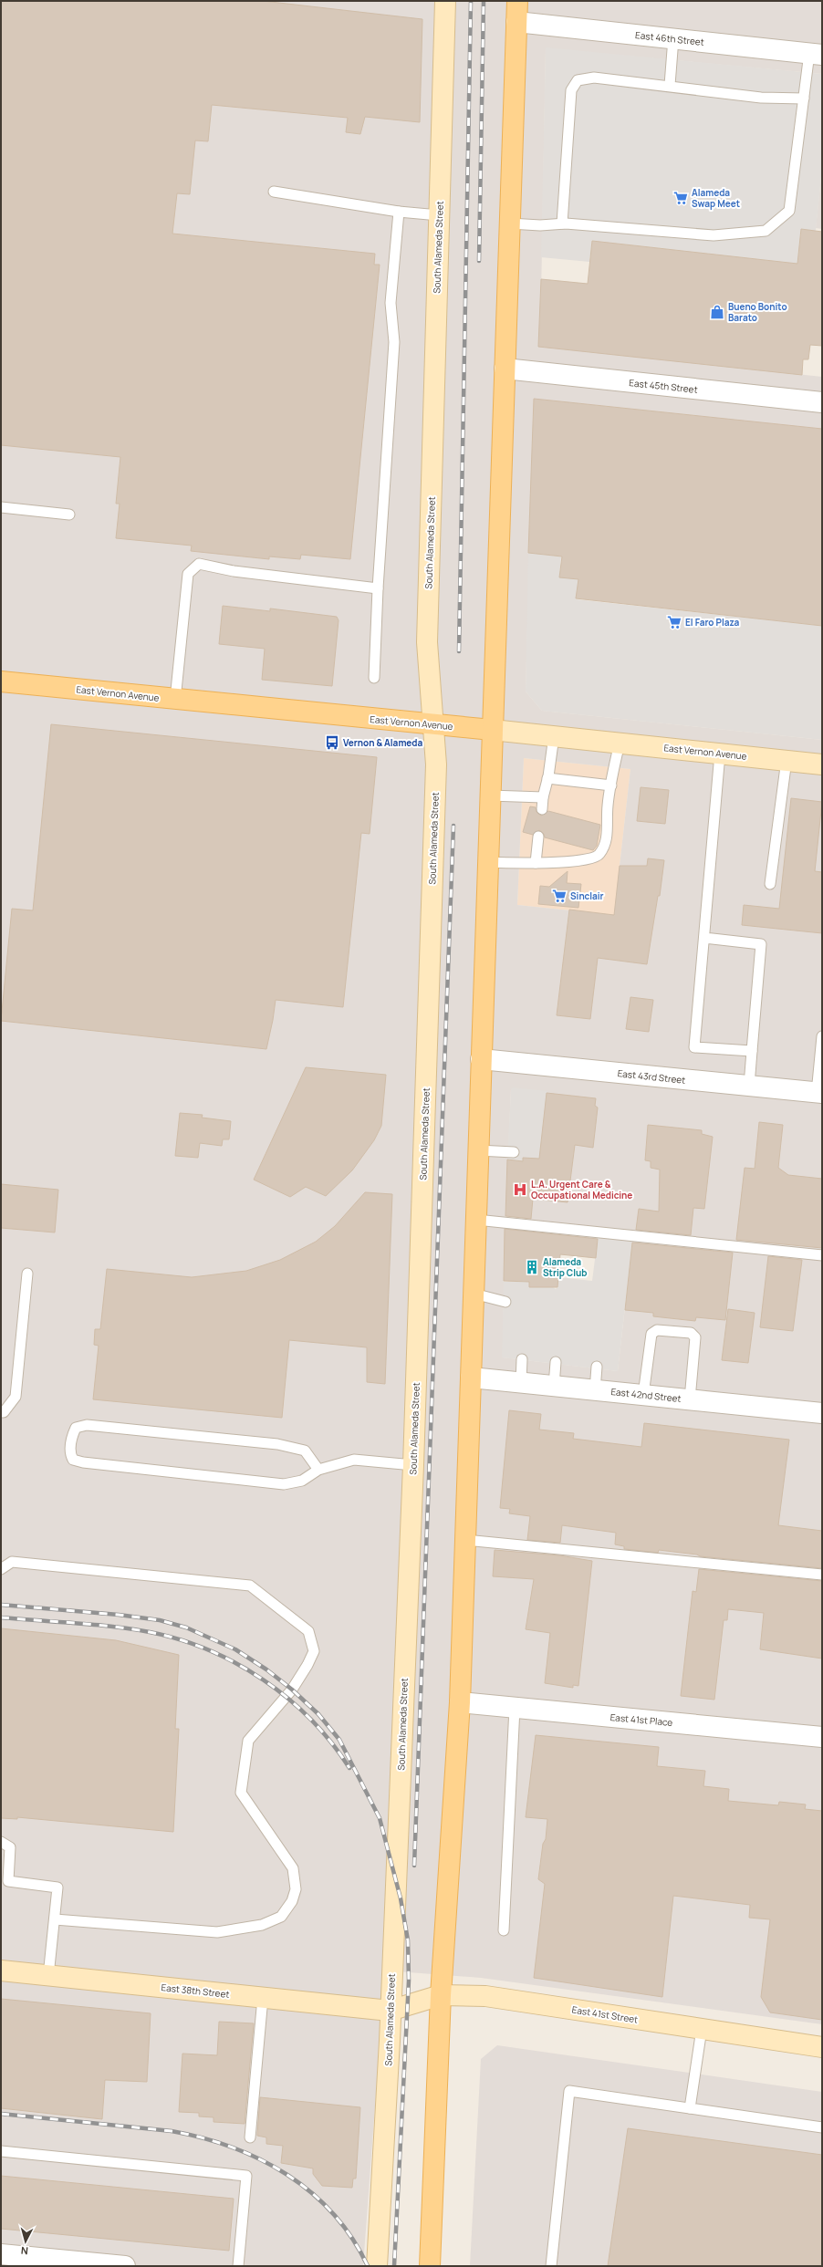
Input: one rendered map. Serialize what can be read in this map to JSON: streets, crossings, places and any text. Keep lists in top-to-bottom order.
{
  "streets": {
    "main road": ["East Vernon Avenue"],
    "street": [
      "East 46th Street",
      "South Alameda Street",
      "East 45th Street",
      "East 43rd Street",
      "East 42nd Street",
      "East 41st Place",
      "East 38th Street",
      "East 41st Street"
    ]
  },
  "crossings": [
    ["South Alameda Street", "East Vernon Avenue"],
    ["South Alameda Street", "East 38th Street"],
    ["South Alameda Street", "East 41st Street"],
    ["East 38th Street", "East 41st Street"]
  ],
  "places": {
    "supermarket": ["Alameda Swap Meet", "El Faro Plaza", "Sinclair"],
    "shop": ["Bueno Bonito Barato"],
    "bus stop": ["Vernon & Alameda"],
    "hospital": ["L.A. Urgent Care & Occupational Medicine"],
    "building": ["Alameda Strip Club"]
  },
  "north": "bottom"
}
